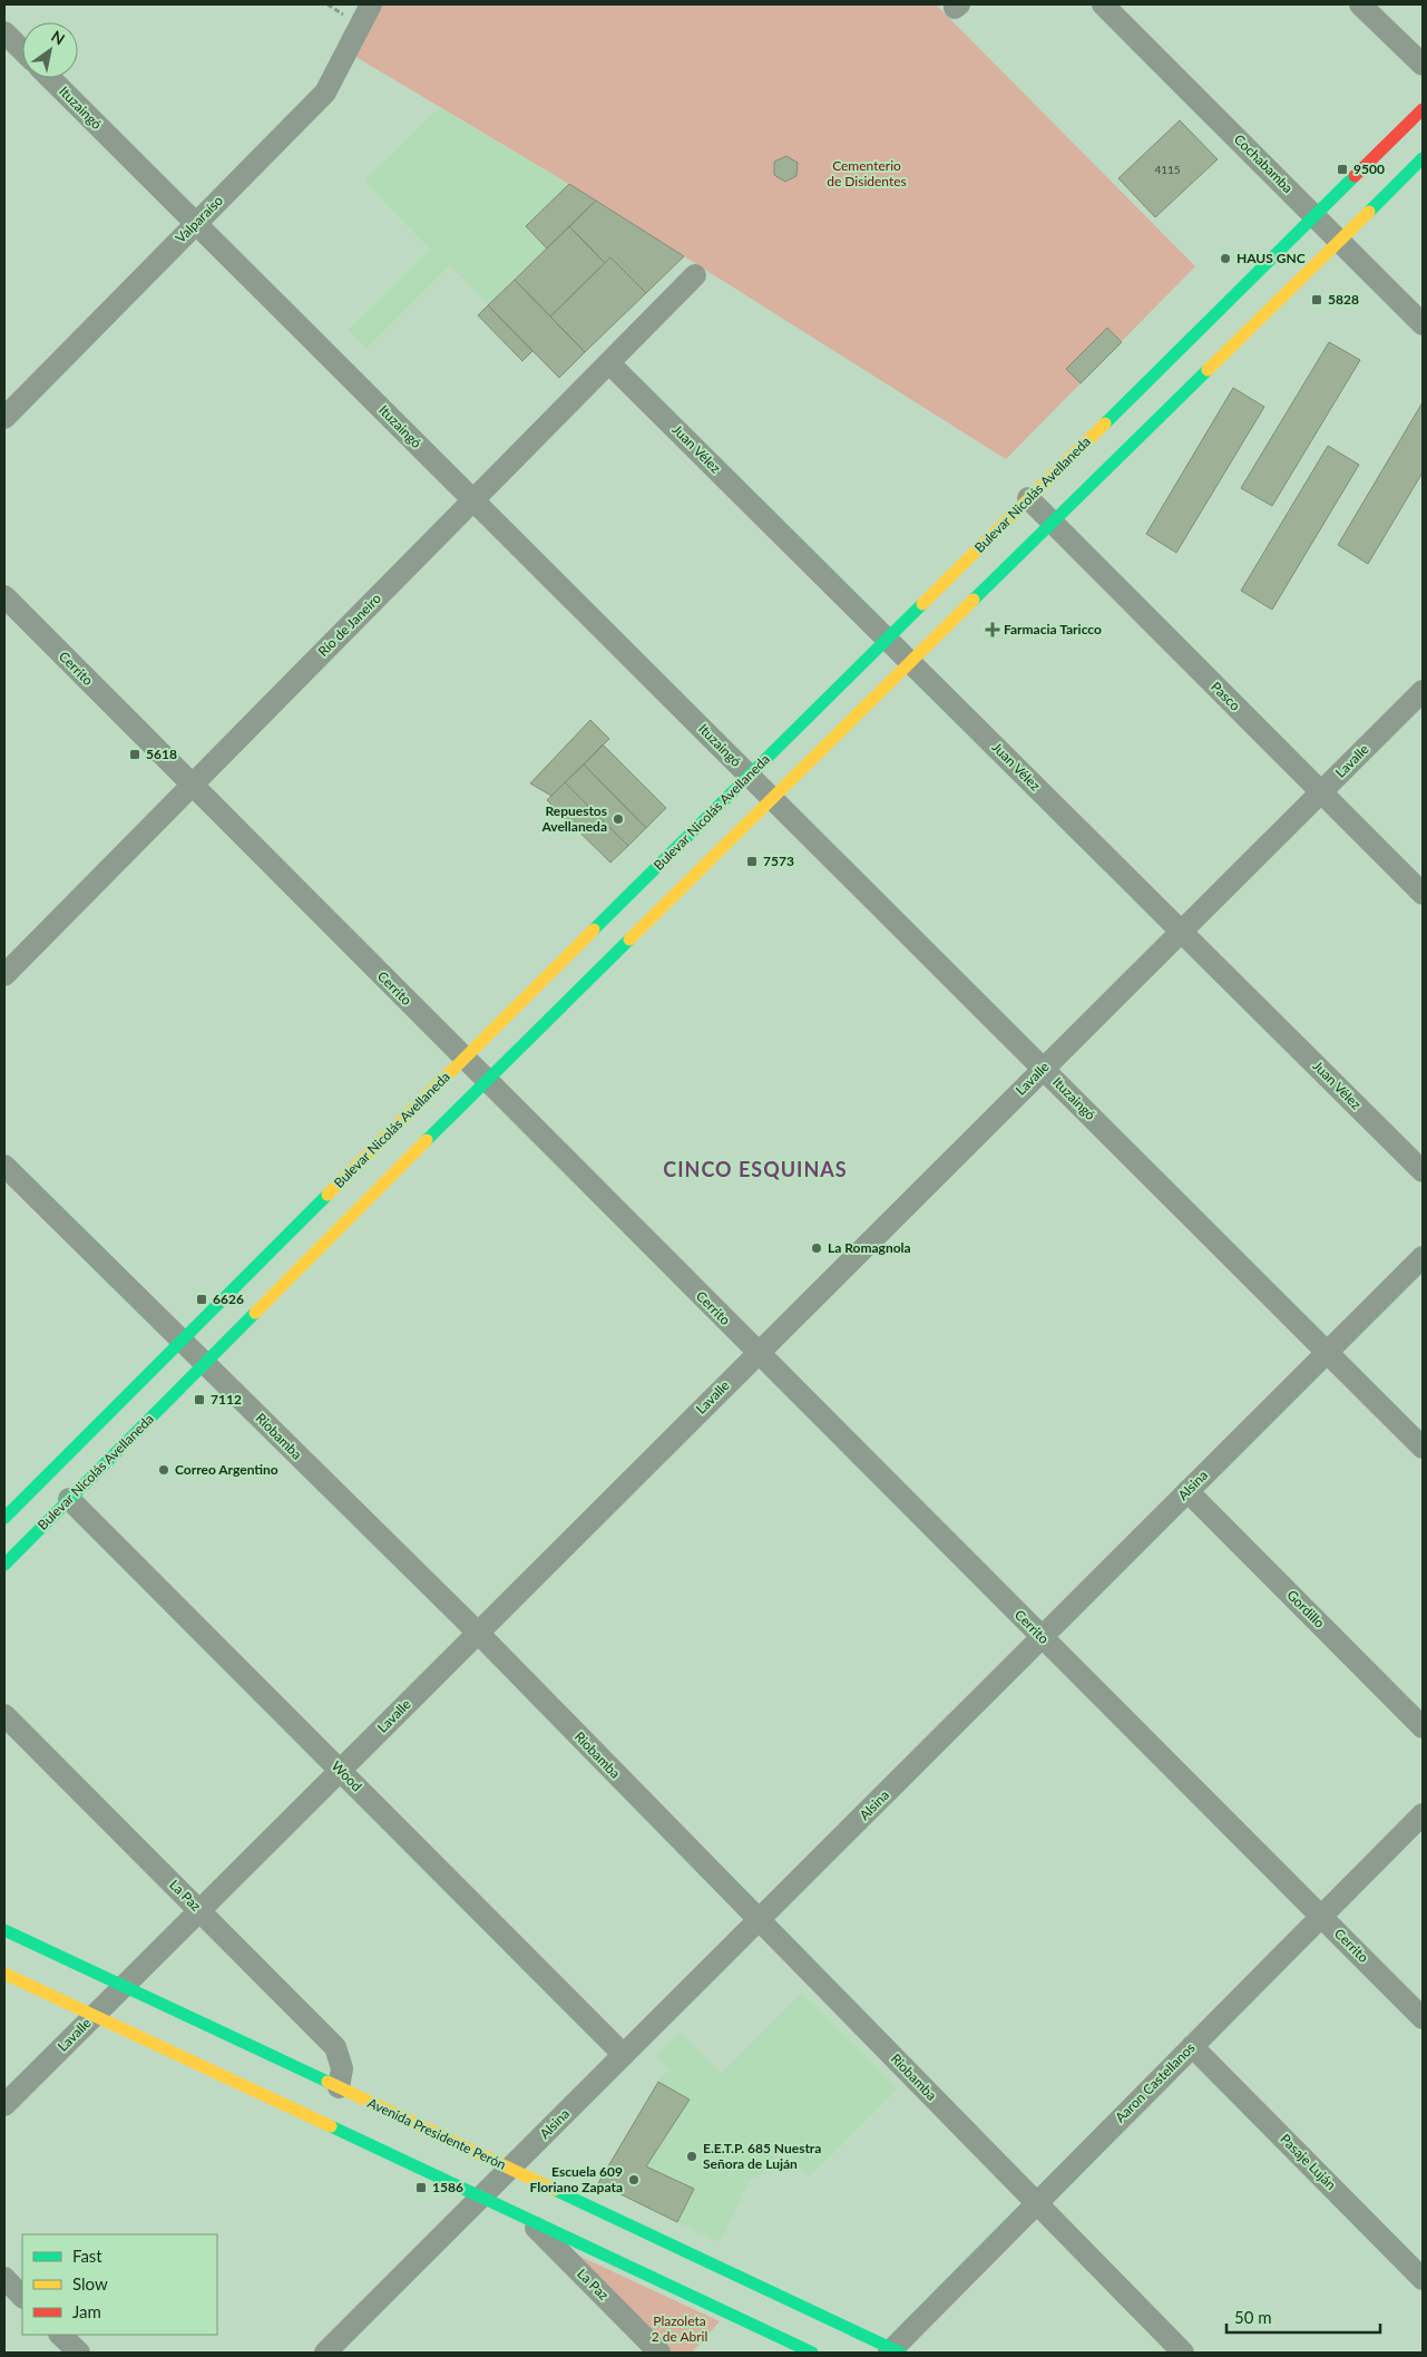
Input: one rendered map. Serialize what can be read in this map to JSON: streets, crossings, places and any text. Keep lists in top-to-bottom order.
{
  "streets": {
    "main road": ["Bulevar Nicolás Avellaneda", "Avenida Presidente Perón"],
    "street": [
      "Ituzaingó",
      "Cochabamba",
      "Valparaíso",
      "Juan Vélez",
      "Río de Janeiro",
      "Cerrito",
      "Pasco",
      "Lavalle",
      "Riobamba",
      "Alsina",
      "Gordillo",
      "Wood",
      "La Paz",
      "Aaron Castellanos",
      "Pasaje Luján"
    ]
  },
  "crossings": [
    ["Ituzaingó", "Valparaíso"],
    ["Ituzaingó", "Bulevar Nicolás Avellaneda"],
    ["Ituzaingó", "Río de Janeiro"],
    ["Ituzaingó", "Lavalle"],
    ["Ituzaingó", "Alsina"],
    ["Cochabamba", "Bulevar Nicolás Avellaneda"],
    ["Juan Vélez", "Bulevar Nicolás Avellaneda"],
    ["Juan Vélez", "Río de Janeiro"],
    ["Juan Vélez", "Lavalle"],
    ["Bulevar Nicolás Avellaneda", "Cerrito"],
    ["Bulevar Nicolás Avellaneda", "Pasco"],
    ["Bulevar Nicolás Avellaneda", "Riobamba"],
    ["Bulevar Nicolás Avellaneda", "Wood"],
    ["Río de Janeiro", "Cerrito"],
    ["Cerrito", "Lavalle"],
    ["Cerrito", "Alsina"],
    ["Cerrito", "Aaron Castellanos"],
    ["Pasco", "Lavalle"],
    ["Lavalle", "Riobamba"],
    ["Lavalle", "Wood"],
    ["Lavalle", "La Paz"],
    ["Lavalle", "Avenida Presidente Perón"],
    ["Riobamba", "Alsina"],
    ["Riobamba", "Aaron Castellanos"],
    ["Alsina", "Gordillo"],
    ["Alsina", "Wood"],
    ["Alsina", "Avenida Presidente Perón"],
    ["La Paz", "Avenida Presidente Perón"],
    ["Aaron Castellanos", "Avenida Presidente Perón"],
    ["Aaron Castellanos", "Pasaje Luján"]
  ],
  "districts": ["CINCO ESQUINAS"],
  "parks": ["Cementerio de Disidentes", "Plazoleta 2 de Abril"],
  "places": {
    "transit": [
      "9500",
      "5828",
      "5618",
      "7573",
      "6626",
      "7112",
      "1586"
    ],
    "other": [
      "HAUS GNC",
      "Repuestos Avellaneda",
      "La Romagnola",
      "Correo Argentino",
      "E.E.T.P. 685 Nuestra Señora de Luján",
      "Escuela 609 Floriano Zapata"
    ],
    "health": ["Farmacia Taricco"]
  },
  "house_numbers": ["4115"],
  "legend": ["Fast", "Slow", "Jam"],
  "scale_bar": "50 m",
  "north": "top right"
}
